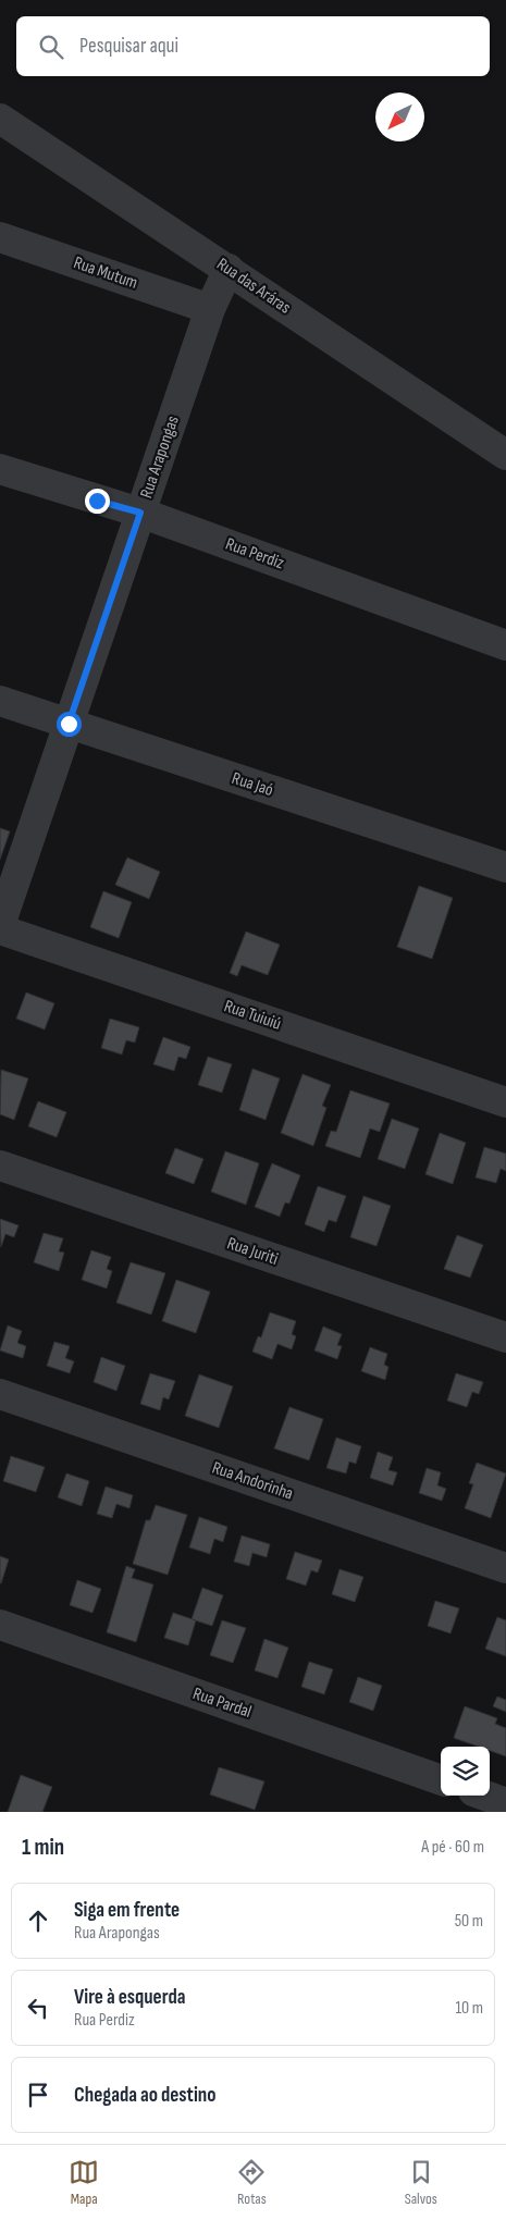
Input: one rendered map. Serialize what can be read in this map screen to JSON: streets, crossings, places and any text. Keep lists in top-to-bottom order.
{
  "streets": {
    "street": [
      "Rua Mutum",
      "Rua das Aráras",
      "Rua Arapongas",
      "Rua Perdiz",
      "Rua Jaó",
      "Rua Tuiuiú",
      "Rua Juriti",
      "Rua Andorinha",
      "Rua Pardal"
    ]
  },
  "crossings": [
    ["Rua Mutum", "Rua Arapongas"],
    ["Rua das Aráras", "Rua Arapongas"],
    ["Rua Arapongas", "Rua Perdiz"],
    ["Rua Arapongas", "Rua Jaó"],
    ["Rua Arapongas", "Rua Tuiuiú"]
  ],
  "north": "bottom left",
  "page": {
    "search": "Pesquisar aqui",
    "heading": ["1 min", "A pé · 60 m"],
    "list": [
      ["Siga em frente", "Rua Arapongas", "50 m"],
      ["Vire à esquerda", "Rua Perdiz", "10 m"],
      "Chegada ao destino"
    ],
    "nav": ["Mapa", "Rotas", "Salvos"]
  }
}
